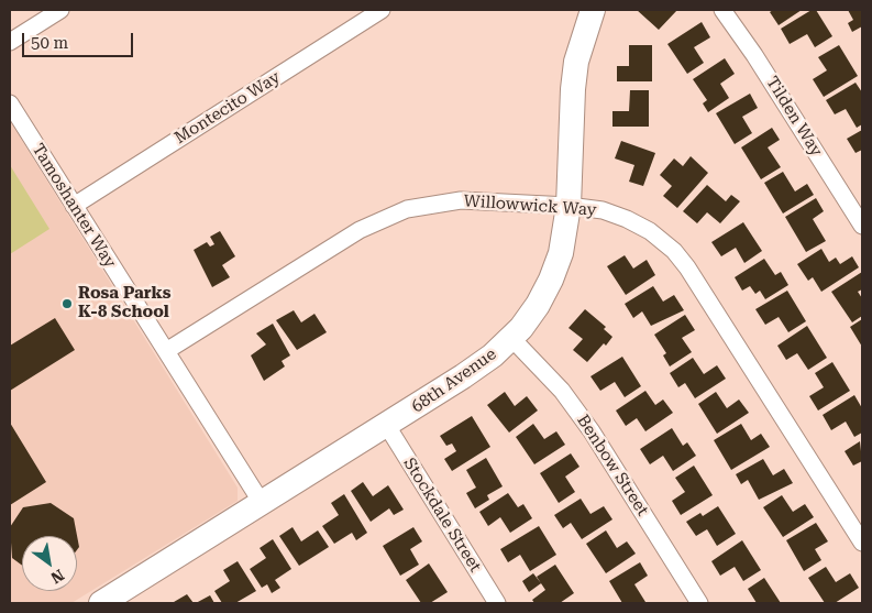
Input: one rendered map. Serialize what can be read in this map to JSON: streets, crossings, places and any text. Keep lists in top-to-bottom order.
{
  "streets": {
    "street": [
      "Montecito Way",
      "Tilden Way",
      "Tamoshanter Way",
      "Willowwick Way",
      "68th Avenue",
      "Benbow Street",
      "Stockdale Street"
    ]
  },
  "crossings": [
    ["Montecito Way", "Tamoshanter Way"],
    ["Tamoshanter Way", "Willowwick Way"],
    ["Tamoshanter Way", "68th Avenue"],
    ["Willowwick Way", "68th Avenue"],
    ["68th Avenue", "Benbow Street"],
    ["68th Avenue", "Stockdale Street"]
  ],
  "places": ["Rosa Parks K-8 School"],
  "scale_bar": "50 m",
  "north": "bottom right"
}
